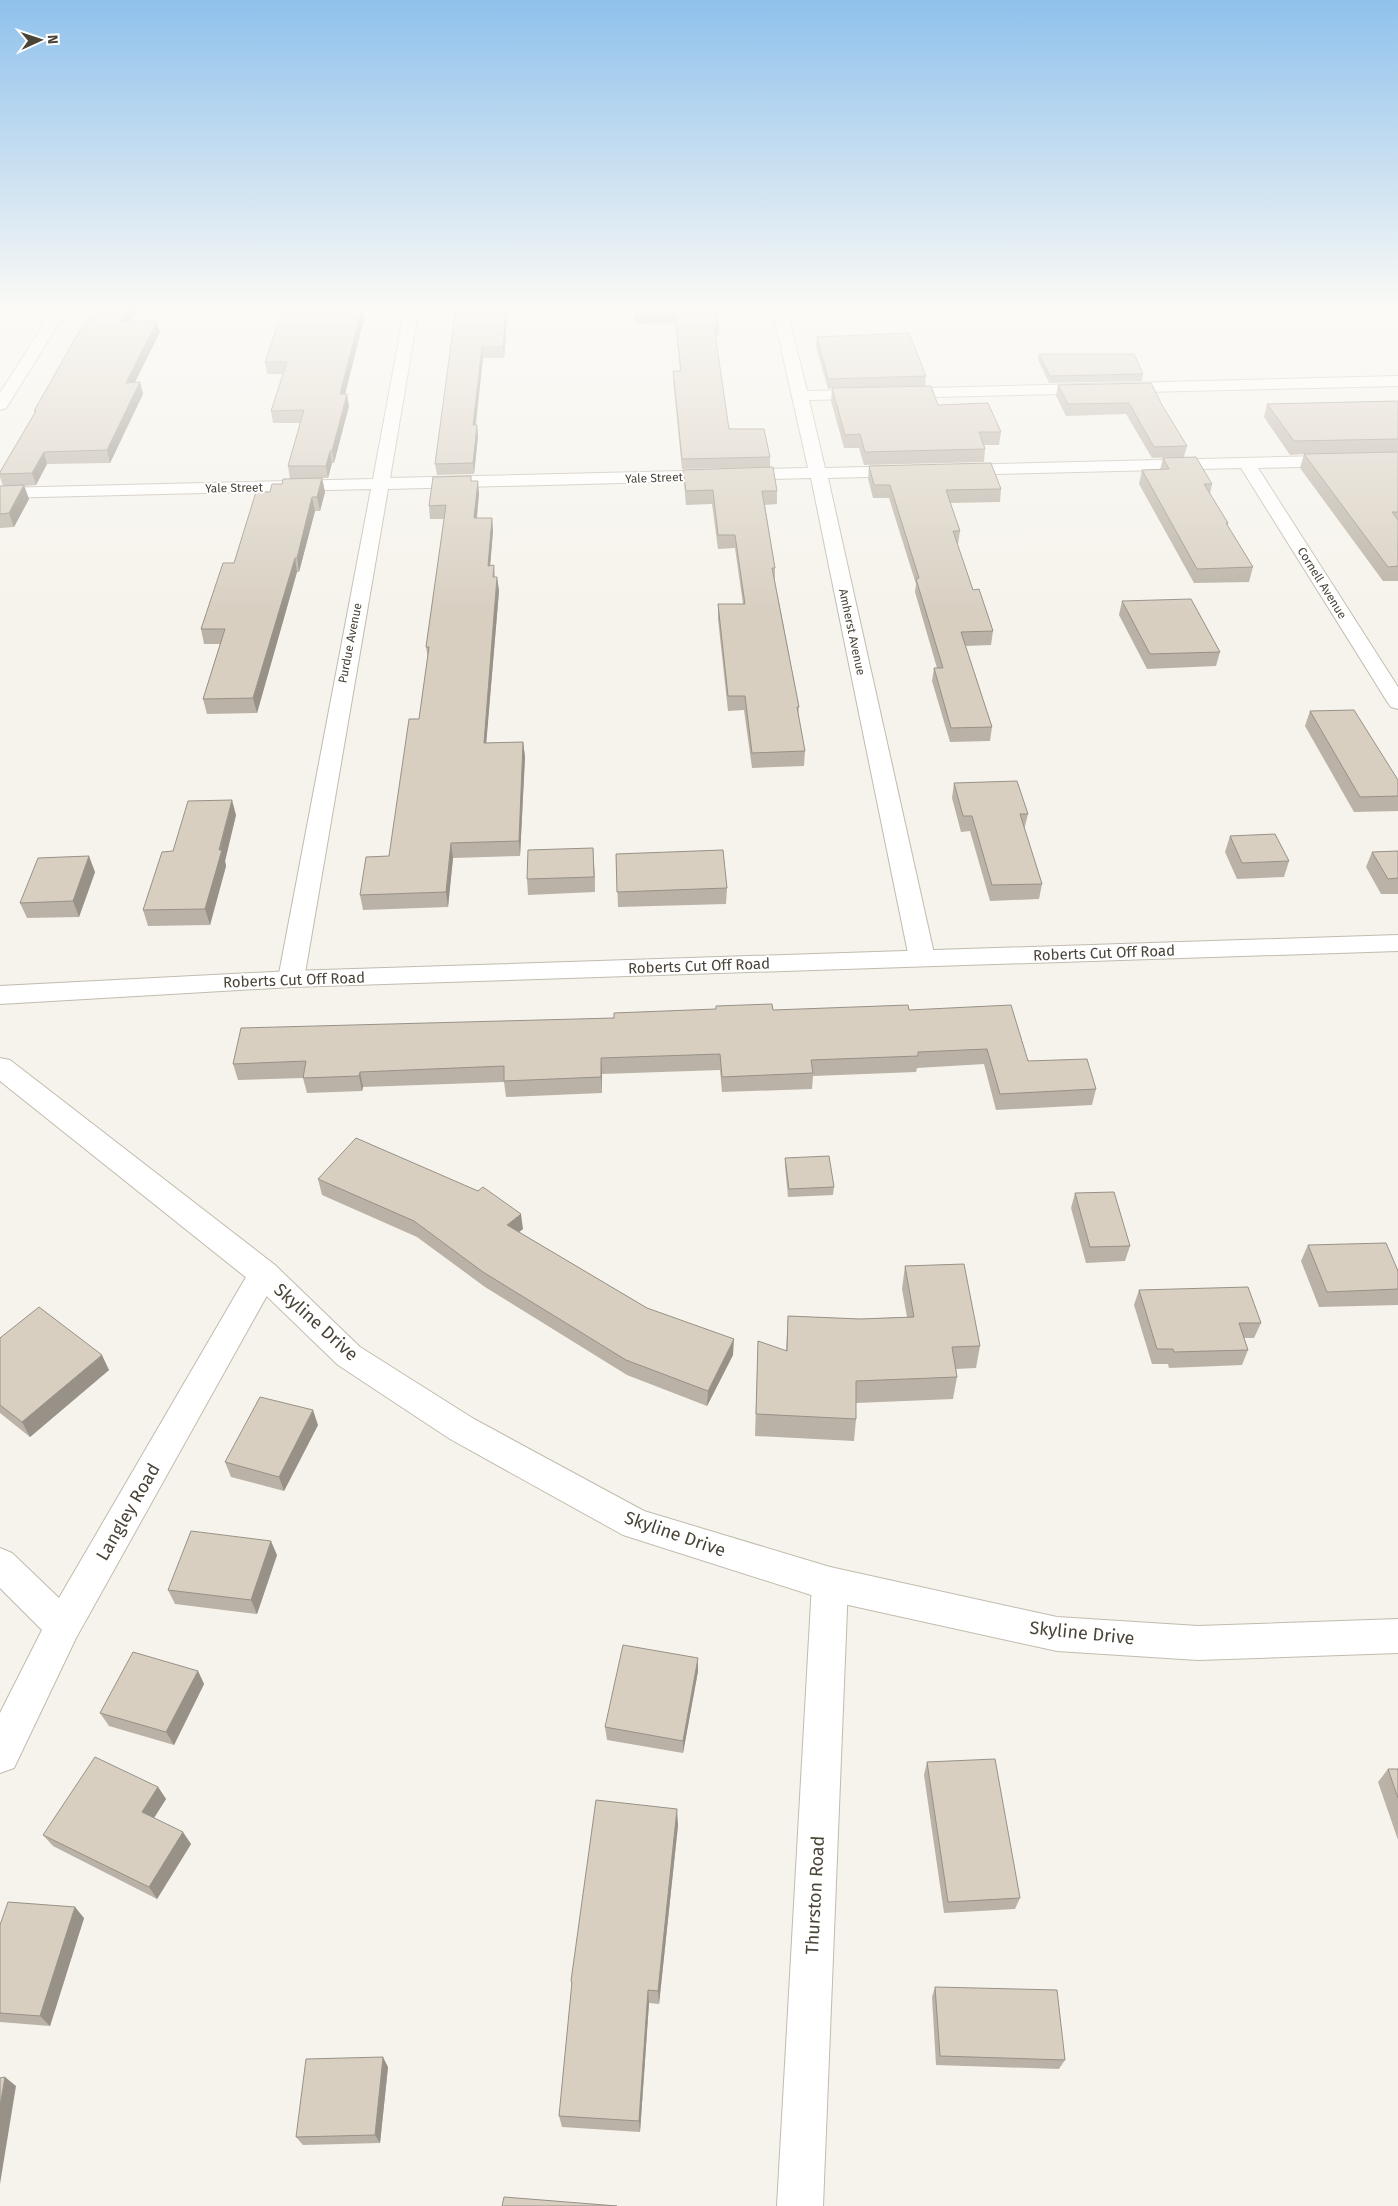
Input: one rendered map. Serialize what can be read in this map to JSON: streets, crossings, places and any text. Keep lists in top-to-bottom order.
{
  "streets": {
    "street": [
      "Yale Street",
      "Cornell Avenue",
      "Amherst Avenue",
      "Purdue Avenue",
      "Roberts Cut Off Road",
      "Skyline Drive",
      "Langley Road",
      "Thurston Road"
    ]
  },
  "crossings": [
    ["Yale Street", "Amherst Avenue"],
    ["Yale Street", "Purdue Avenue"],
    ["Amherst Avenue", "Roberts Cut Off Road"],
    ["Purdue Avenue", "Roberts Cut Off Road"],
    ["Skyline Drive", "Langley Road"],
    ["Skyline Drive", "Thurston Road"]
  ],
  "north": "right"
}
